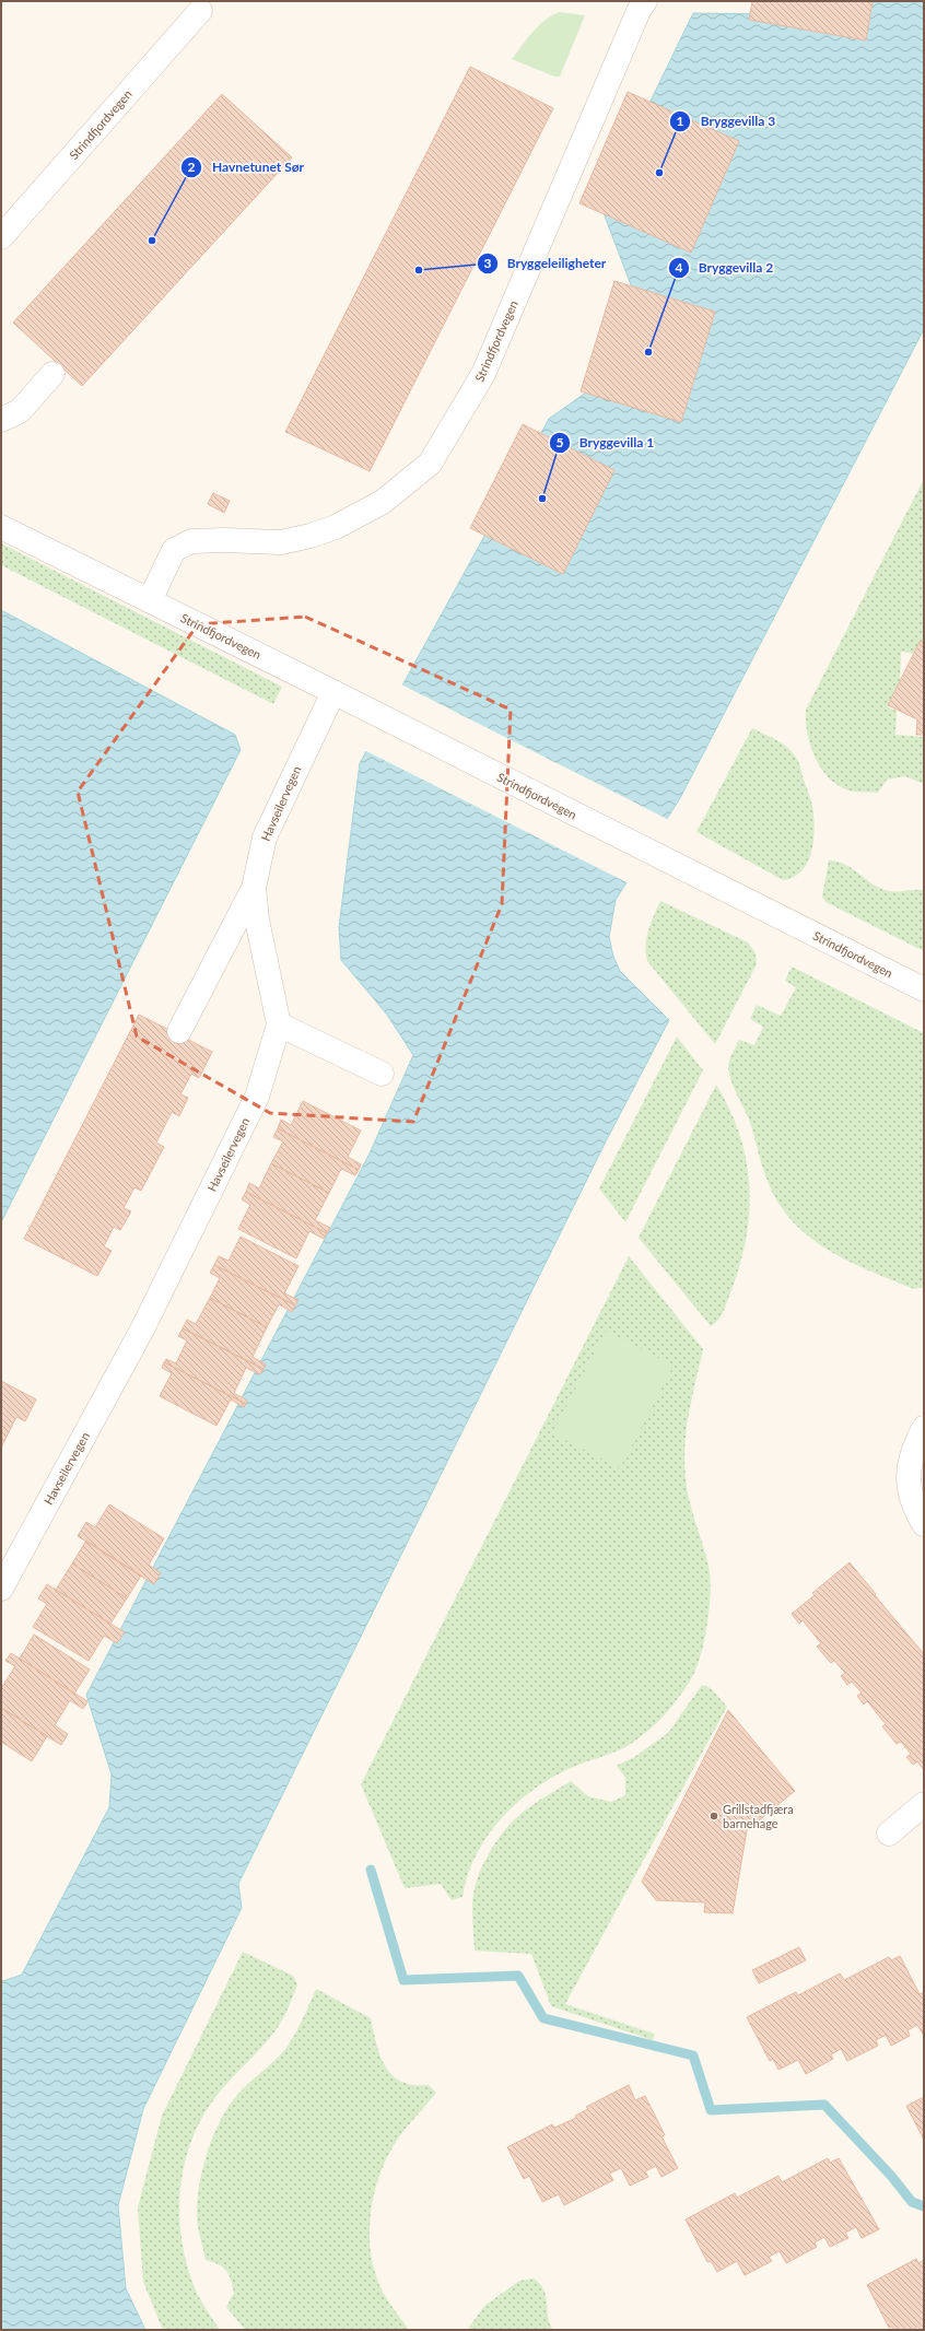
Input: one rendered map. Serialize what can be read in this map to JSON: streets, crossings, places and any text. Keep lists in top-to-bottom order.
{
  "streets": {
    "street": ["Strindfjordvegen", "Havseilervegen"]
  },
  "crossings": [
    ["Strindfjordvegen", "Havseilervegen"]
  ],
  "places": [
    "Bryggevilla 3",
    "Havnetunet Sør",
    "Bryggeleiligheter",
    "Bryggevilla 2",
    "Bryggevilla 1",
    "Grillstadfjæra barnehage"
  ]
}
